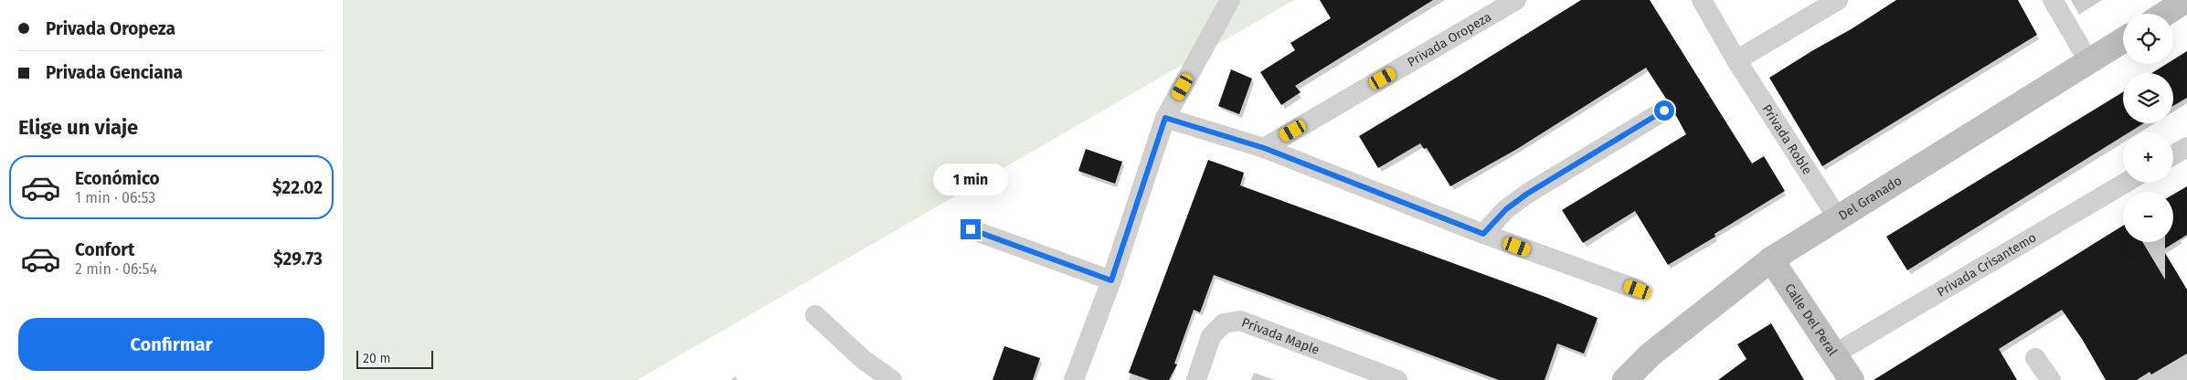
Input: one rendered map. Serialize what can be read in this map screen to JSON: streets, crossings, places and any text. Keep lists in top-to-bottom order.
{
  "streets": {
    "main road": ["Del Granado", "Calle Del Peral"],
    "street": [
      "Privada Oropeza",
      "Privada Roble",
      "Privada Crisantemo",
      "Privada Maple"
    ]
  },
  "crossings": [
    ["Privada Roble", "Del Granado"],
    ["Del Granado", "Calle Del Peral"],
    ["Privada Crisantemo", "Calle Del Peral"]
  ],
  "scale_bar": "20 m",
  "page": {
    "banner": ["Privada Oropeza", "Privada Genciana"],
    "map_buttons": ["+", "−"],
    "heading": "Elige un viaje",
    "list": [
      {
        "name": "Económico",
        "note": "1 min · 06:53",
        "value": "$22.02"
      },
      {
        "name": "Confort",
        "note": "2 min · 06:54",
        "value": "$29.73"
      }
    ],
    "bubble": "1 min",
    "buttons": "Confirmar",
    "scale": "20 m"
  }
}
